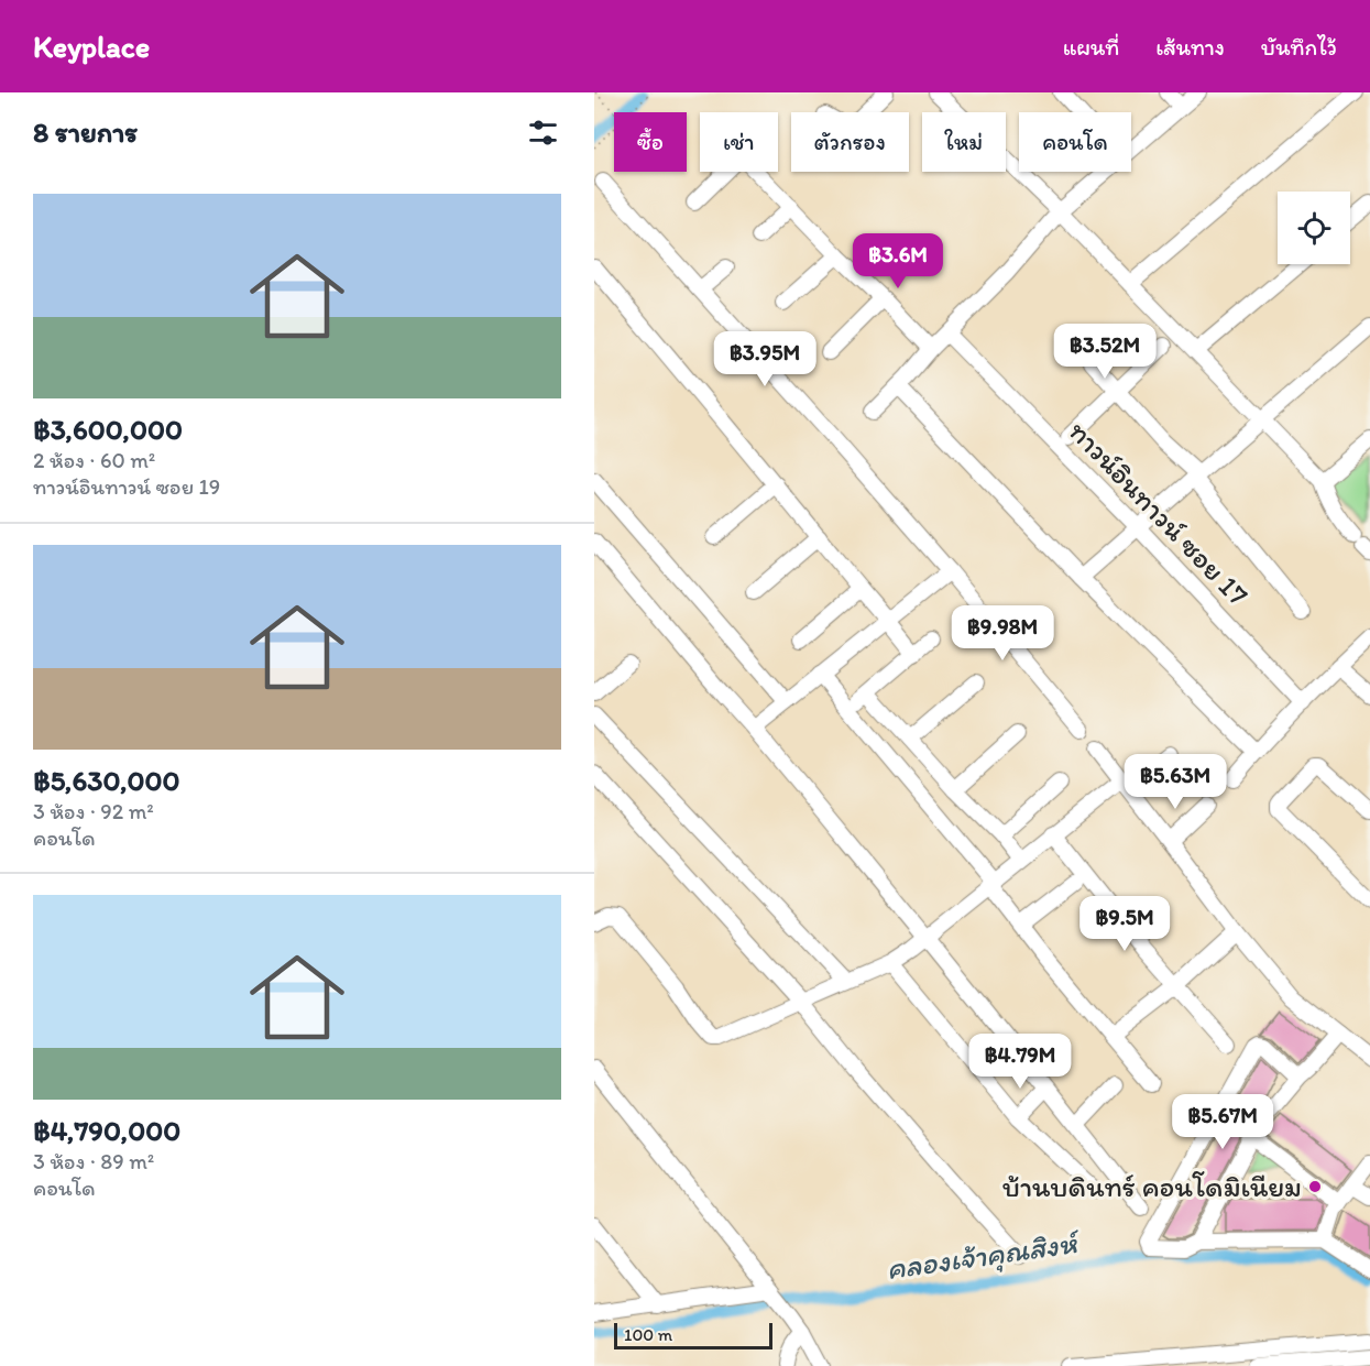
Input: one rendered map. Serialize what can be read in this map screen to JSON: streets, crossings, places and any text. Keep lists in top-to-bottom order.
{
  "streets": {
    "street": ["ทาวน์อินทาวน์ ซอย 17"]
  },
  "water": ["คลองเจ้าคุณสิงห์"],
  "places": ["บ้านบดินทร์ คอนโดมิเนียม"],
  "scale_bar": "100 m",
  "page": {
    "header": "Keyplace",
    "nav": ["แผนที่", "เส้นทาง", "บันทึกไว้"],
    "heading": "8 รายการ",
    "chip": [
      "ซื้อ",
      "เช่า",
      "ตัวกรอง",
      "ใหม่",
      "คอนโด"
    ],
    "list": [
      {
        "name": "฿3,600,000",
        "note": "2 ห้อง · 60 m² · ทาวน์อินทาวน์ ซอย 19"
      },
      {
        "name": "฿5,630,000",
        "note": "3 ห้อง · 92 m² · คอนโด"
      },
      {
        "name": "฿4,790,000",
        "note": "3 ห้อง · 89 m² · คอนโด"
      }
    ],
    "price": [
      "฿3.6M",
      "฿3.52M",
      "฿3.95M",
      "฿9.98M",
      "฿5.63M",
      "฿9.5M",
      "฿4.79M",
      "฿5.67M"
    ],
    "scale": "100 m"
  }
}
